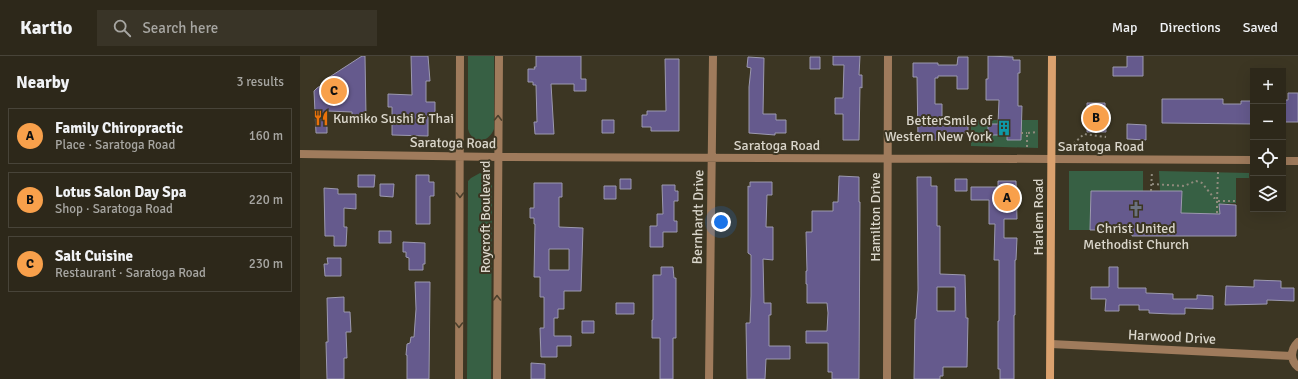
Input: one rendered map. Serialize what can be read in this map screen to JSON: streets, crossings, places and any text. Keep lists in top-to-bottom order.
{
  "streets": {
    "main road": ["Harlem Road"],
    "street": [
      "Saratoga Road",
      "Roycroft Boulevard",
      "Bernhardt Drive",
      "Hamilton Drive",
      "Harwood Drive"
    ]
  },
  "crossings": [
    ["Saratoga Road", "Roycroft Boulevard"],
    ["Saratoga Road", "Bernhardt Drive"],
    ["Saratoga Road", "Hamilton Drive"],
    ["Saratoga Road", "Harlem Road"],
    ["Harlem Road", "Harwood Drive"]
  ],
  "places": {
    "restaurant": ["Kumiko Sushi & Thai"],
    "building": ["BetterSmile of Western New York"],
    "church": ["Christ United Methodist Church"]
  },
  "page": {
    "header": "Kartio",
    "search": "Search here",
    "nav": ["Map", "Directions", "Saved"],
    "heading": ["Nearby", "3 results"],
    "map_buttons": ["+", "−"],
    "pins": ["C", "B", "A"],
    "list": [
      {
        "mark": "A",
        "name": "Family Chiropractic",
        "note": "Place · Saratoga Road",
        "value": "160 m"
      },
      {
        "mark": "B",
        "name": "Lotus Salon Day Spa",
        "note": "Shop · Saratoga Road",
        "value": "220 m"
      },
      {
        "mark": "C",
        "name": "Salt Cuisine",
        "note": "Restaurant · Saratoga Road",
        "value": "230 m"
      }
    ]
  }
}
